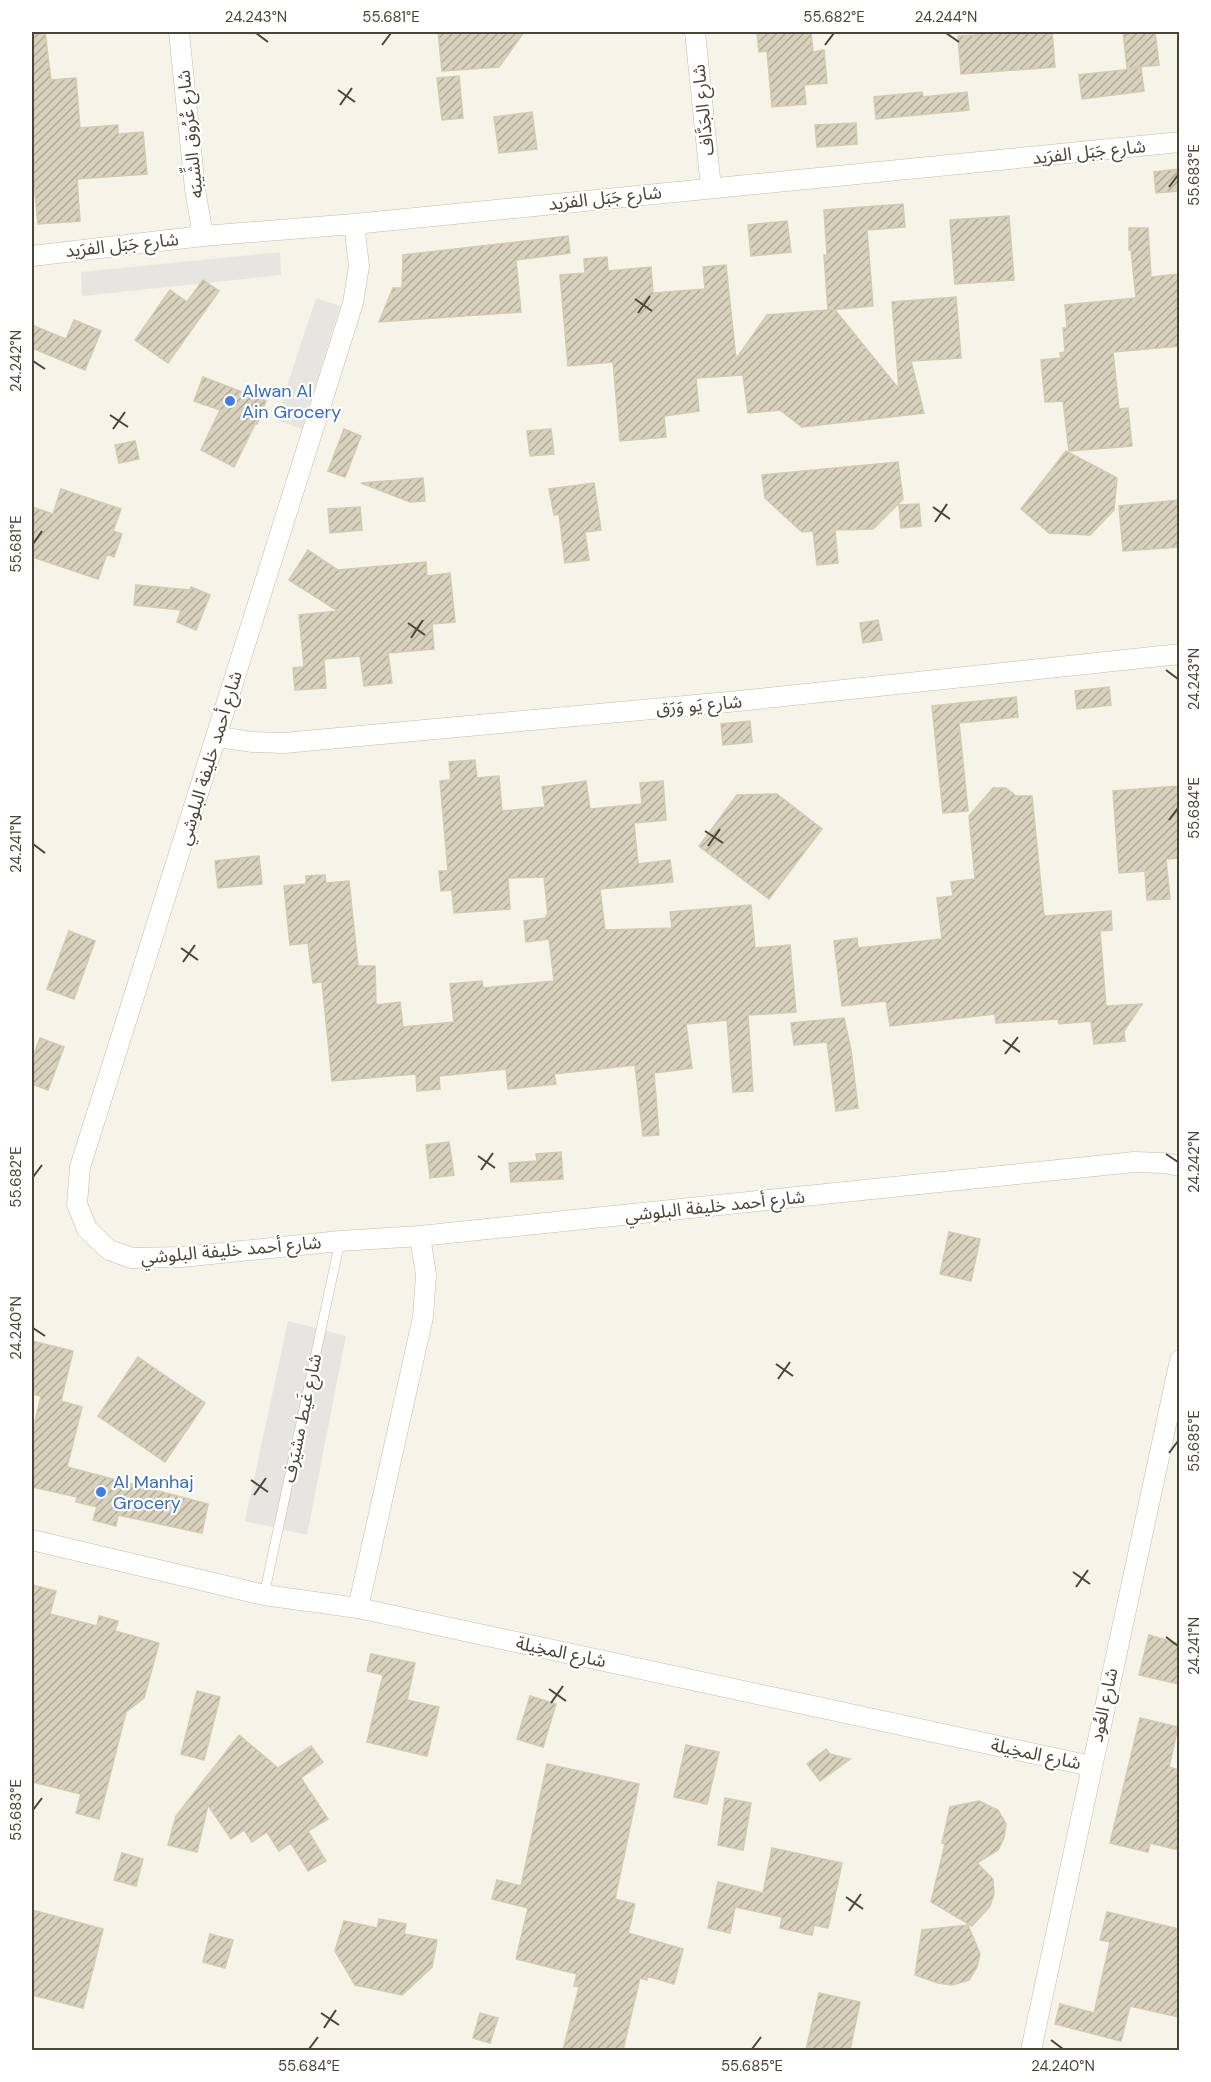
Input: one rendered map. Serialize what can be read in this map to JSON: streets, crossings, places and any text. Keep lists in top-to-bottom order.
{
  "streets": {
    "street": [
      "شارع الجَدَّاف",
      "شارع عُرُوق الشِّيبَه",
      "شارع جَبَل الفرَيد",
      "شارع يَو وَرَق",
      "شارع أحمد خليفة البلوشي",
      "شارع المخِيلة",
      "شارع العُود"
    ],
    "lane": ["شارع غَيط مشيَرف"]
  },
  "crossings": [
    ["شارع الجَدَّاف", "شارع جَبَل الفرَيد"],
    ["شارع عُرُوق الشِّيبَه", "شارع جَبَل الفرَيد"],
    ["شارع جَبَل الفرَيد", "شارع أحمد خليفة البلوشي"],
    ["شارع يَو وَرَق", "شارع أحمد خليفة البلوشي"],
    ["شارع أحمد خليفة البلوشي", "شارع غَيط مشيَرف"],
    ["شارع غَيط مشيَرف", "شارع المخِيلة"],
    ["شارع المخِيلة", "شارع العُود"]
  ],
  "places": ["Alwan Al Ain Grocery", "Al Manhaj Grocery"],
  "coordinates": [
    "24.243°N",
    "55.681°E",
    "55.682°E",
    "24.244°N",
    "55.683°E",
    "24.242°N",
    "55.684°E",
    "24.241°N",
    "24.240°N",
    "55.685°E"
  ]
}
